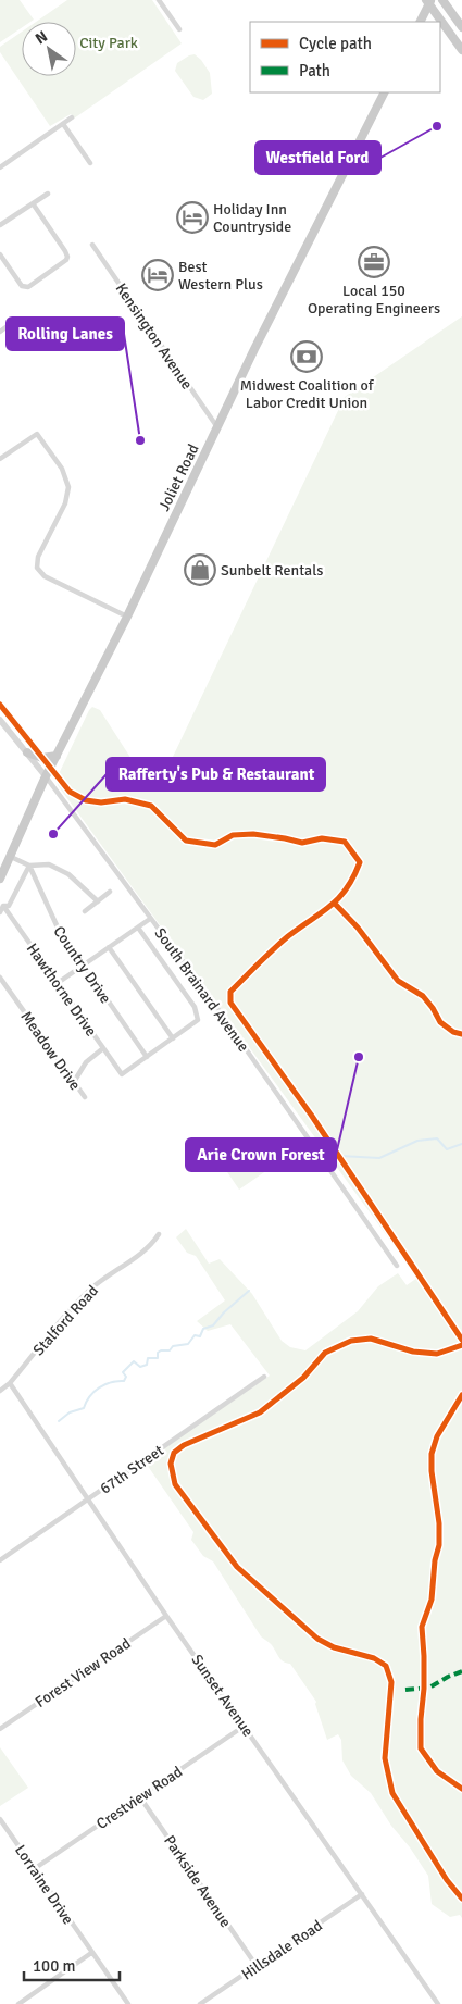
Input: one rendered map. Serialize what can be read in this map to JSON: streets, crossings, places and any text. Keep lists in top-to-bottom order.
{
  "streets": {
    "main road": ["Joliet Road"],
    "street": [
      "Kensington Avenue",
      "Country Drive",
      "Hawthorne Drive",
      "South Brainard Avenue",
      "Meadow Drive",
      "Stalford Road",
      "67th Street",
      "Forest View Road",
      "Sunset Avenue",
      "Crestview Road",
      "Parkside Avenue",
      "Lorraine Drive",
      "Hillsdale Road"
    ]
  },
  "crossings": [
    ["Kensington Avenue", "Joliet Road"],
    ["Joliet Road", "South Brainard Avenue"],
    ["Country Drive", "Hawthorne Drive"],
    ["Stalford Road", "Sunset Avenue"],
    ["67th Street", "Sunset Avenue"],
    ["Forest View Road", "Sunset Avenue"],
    ["Sunset Avenue", "Crestview Road"],
    ["Sunset Avenue", "Hillsdale Road"],
    ["Crestview Road", "Parkside Avenue"],
    ["Crestview Road", "Lorraine Drive"],
    ["Parkside Avenue", "Hillsdale Road"]
  ],
  "parks": ["City Park"],
  "places": {
    "other": [
      "Westfield Ford",
      "Rolling Lanes",
      "Rafferty's Pub & Restaurant",
      "Arie Crown Forest"
    ],
    "hotel": ["Holiday Inn Countryside", "Best Western Plus"],
    "office": ["Local 150 Operating Engineers"],
    "bank": ["Midwest Coalition of Labor Credit Union"],
    "shop": ["Sunbelt Rentals"]
  },
  "legend": ["Cycle path", "Path"],
  "scale_bar": "100 m",
  "north": "top left"
}
